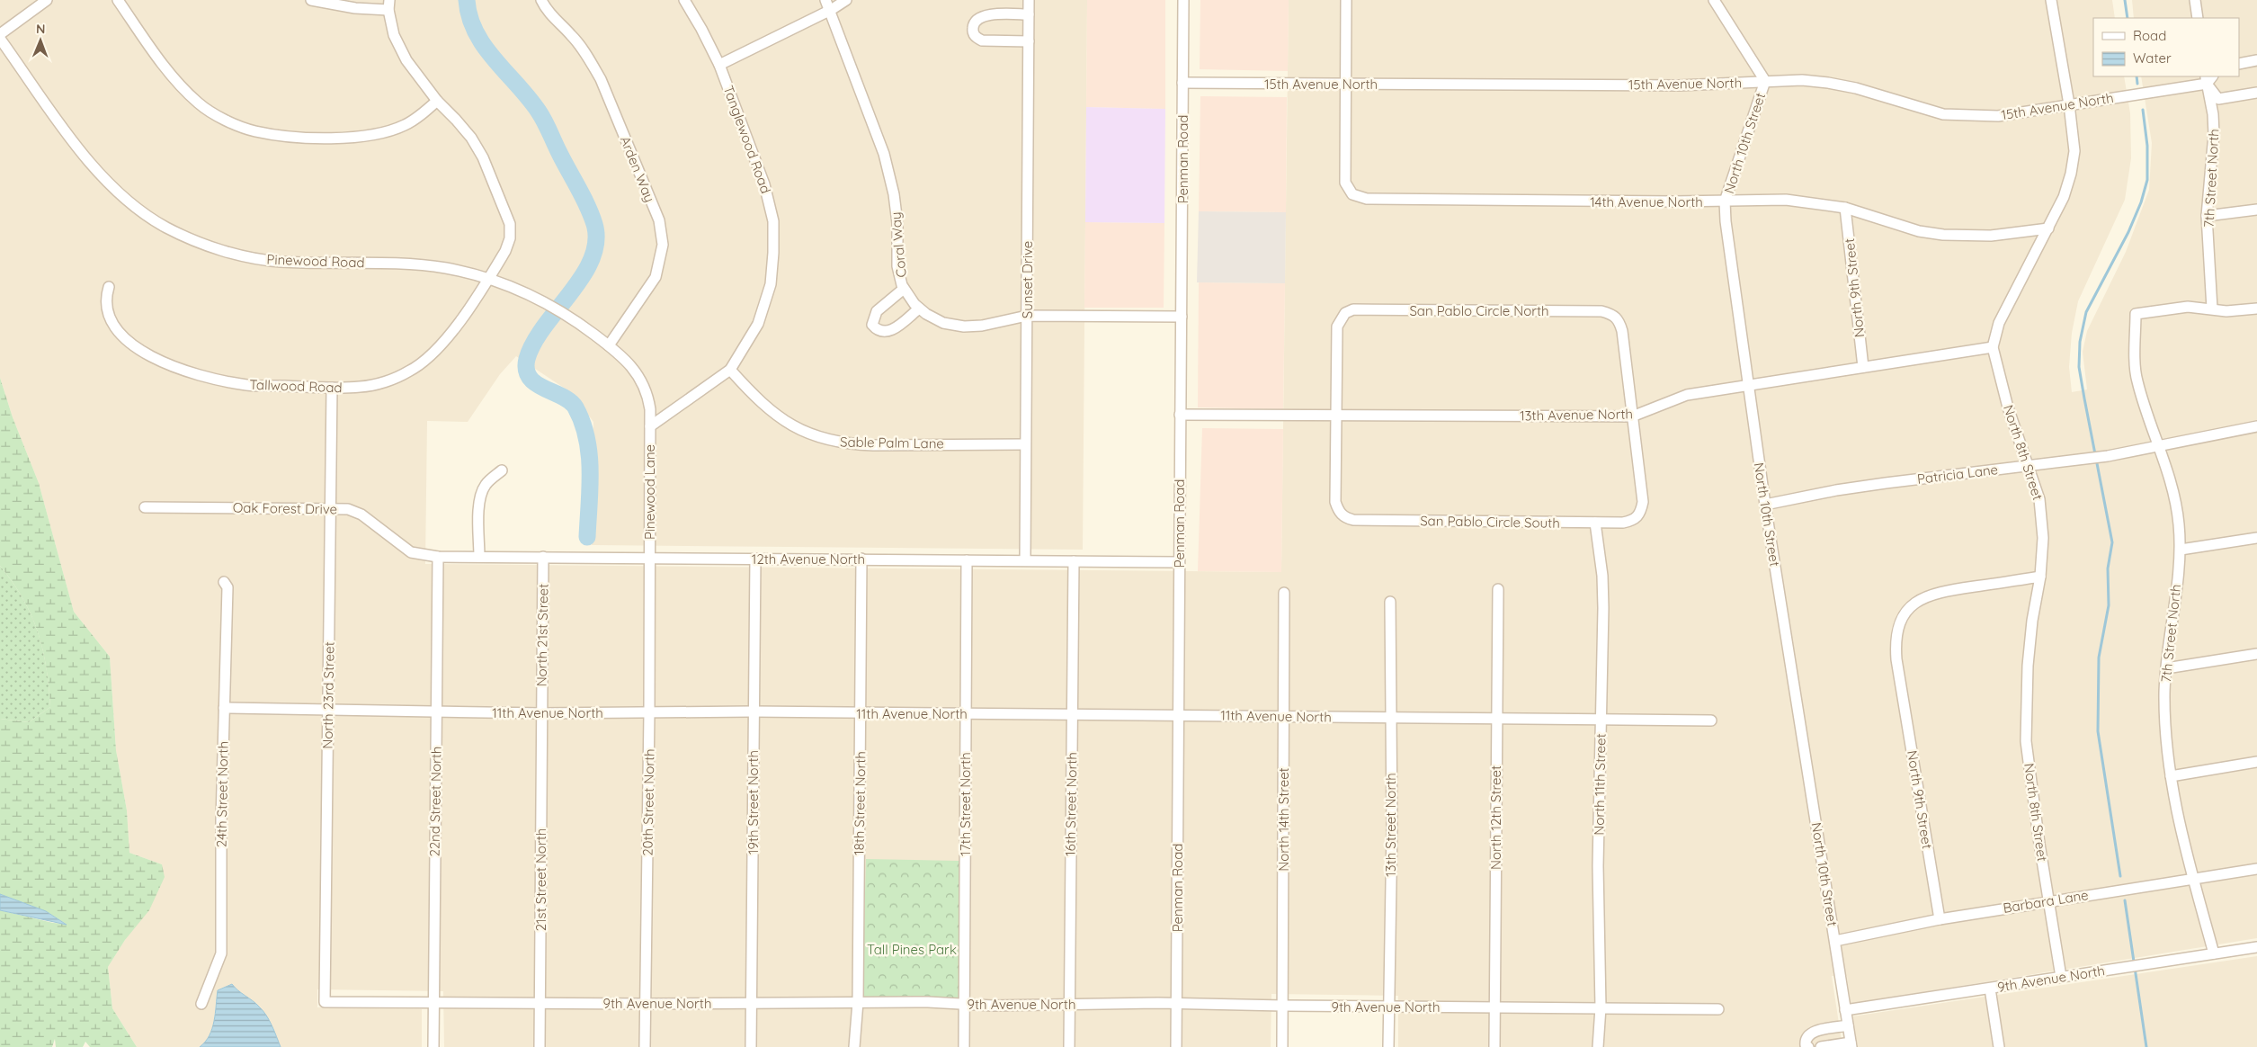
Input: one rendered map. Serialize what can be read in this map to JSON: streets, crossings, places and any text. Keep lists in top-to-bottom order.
{
  "streets": {
    "street": [
      "15th Avenue North",
      "Tanglewood Road",
      "North 10th Street",
      "Penman Road",
      "Arden Way",
      "7th Street North",
      "14th Avenue North",
      "Coral Way",
      "Pinewood Road",
      "Sunset Drive",
      "North 9th Street",
      "San Pablo Circle North",
      "Tallwood Road",
      "13th Avenue North",
      "Sable Palm Lane",
      "North 8th Street",
      "Patricia Lane",
      "Pinewood Lane",
      "Oak Forest Drive",
      "San Pablo Circle South",
      "12th Avenue North",
      "North 21st Street",
      "North 23rd Street",
      "11th Avenue North",
      "North 11th Street",
      "24th Street North",
      "22nd Street North",
      "20th Street North",
      "19th Street North",
      "18th Street North",
      "17th Street North",
      "16th Street North",
      "North 12th Street",
      "North 14th Street",
      "13th Street North",
      "21st Street North",
      "Barbara Lane",
      "9th Avenue North"
    ]
  },
  "crossings": [
    ["15th Avenue North", "North 10th Street"],
    ["15th Avenue North", "Penman Road"],
    ["15th Avenue North", "7th Street North"],
    ["15th Avenue North", "14th Avenue North"],
    ["15th Avenue North", "North 8th Street"],
    ["Tanglewood Road", "Pinewood Road"],
    ["Tanglewood Road", "Sable Palm Lane"],
    ["Tanglewood Road", "Pinewood Lane"],
    ["North 10th Street", "14th Avenue North"],
    ["North 10th Street", "13th Avenue North"],
    ["North 10th Street", "Patricia Lane"],
    ["North 10th Street", "Barbara Lane"],
    ["North 10th Street", "9th Avenue North"],
    ["Penman Road", "Coral Way"],
    ["Penman Road", "13th Avenue North"],
    ["Penman Road", "12th Avenue North"],
    ["Penman Road", "11th Avenue North"],
    ["Penman Road", "9th Avenue North"],
    ["Arden Way", "Pinewood Road"],
    ["7th Street North", "Patricia Lane"],
    ["7th Street North", "Barbara Lane"],
    ["7th Street North", "9th Avenue North"],
    ["14th Avenue North", "North 9th Street"],
    ["14th Avenue North", "North 8th Street"],
    ["Coral Way", "Sunset Drive"],
    ["Pinewood Road", "Tallwood Road"],
    ["Pinewood Road", "Pinewood Lane"],
    ["Sunset Drive", "Sable Palm Lane"],
    ["Sunset Drive", "12th Avenue North"],
    ["North 9th Street", "13th Avenue North"],
    ["North 9th Street", "North 8th Street"],
    ["North 9th Street", "Barbara Lane"],
    ["San Pablo Circle North", "13th Avenue North"],
    ["San Pablo Circle North", "San Pablo Circle South"],
    ["Tallwood Road", "North 23rd Street"],
    ["13th Avenue North", "North 8th Street"],
    ["13th Avenue North", "San Pablo Circle South"],
    ["North 8th Street", "Patricia Lane"],
    ["North 8th Street", "Barbara Lane"],
    ["North 8th Street", "9th Avenue North"],
    ["Pinewood Lane", "12th Avenue North"],
    ["Pinewood Lane", "20th Street North"],
    ["Oak Forest Drive", "12th Avenue North"],
    ["Oak Forest Drive", "North 23rd Street"],
    ["Oak Forest Drive", "22nd Street North"],
    ["San Pablo Circle South", "North 11th Street"],
    ["12th Avenue North", "North 21st Street"],
    ["12th Avenue North", "22nd Street North"],
    ["12th Avenue North", "20th Street North"],
    ["12th Avenue North", "19th Street North"],
    ["12th Avenue North", "18th Street North"],
    ["12th Avenue North", "17th Street North"],
    ["12th Avenue North", "16th Street North"],
    ["North 21st Street", "11th Avenue North"],
    ["North 21st Street", "21st Street North"],
    ["North 23rd Street", "11th Avenue North"],
    ["North 23rd Street", "9th Avenue North"],
    ["11th Avenue North", "North 11th Street"],
    ["11th Avenue North", "24th Street North"],
    ["11th Avenue North", "22nd Street North"],
    ["11th Avenue North", "20th Street North"],
    ["11th Avenue North", "19th Street North"],
    ["11th Avenue North", "18th Street North"],
    ["11th Avenue North", "17th Street North"],
    ["11th Avenue North", "16th Street North"],
    ["11th Avenue North", "North 12th Street"],
    ["11th Avenue North", "North 14th Street"],
    ["11th Avenue North", "13th Street North"],
    ["11th Avenue North", "21st Street North"],
    ["North 11th Street", "9th Avenue North"],
    ["22nd Street North", "9th Avenue North"],
    ["20th Street North", "9th Avenue North"],
    ["19th Street North", "9th Avenue North"],
    ["18th Street North", "9th Avenue North"],
    ["17th Street North", "9th Avenue North"],
    ["16th Street North", "9th Avenue North"],
    ["North 12th Street", "9th Avenue North"],
    ["North 14th Street", "9th Avenue North"],
    ["13th Street North", "9th Avenue North"],
    ["21st Street North", "9th Avenue North"]
  ],
  "parks": ["Tall Pines Park"],
  "legend": ["Road", "Water"],
  "north": "top"
}
